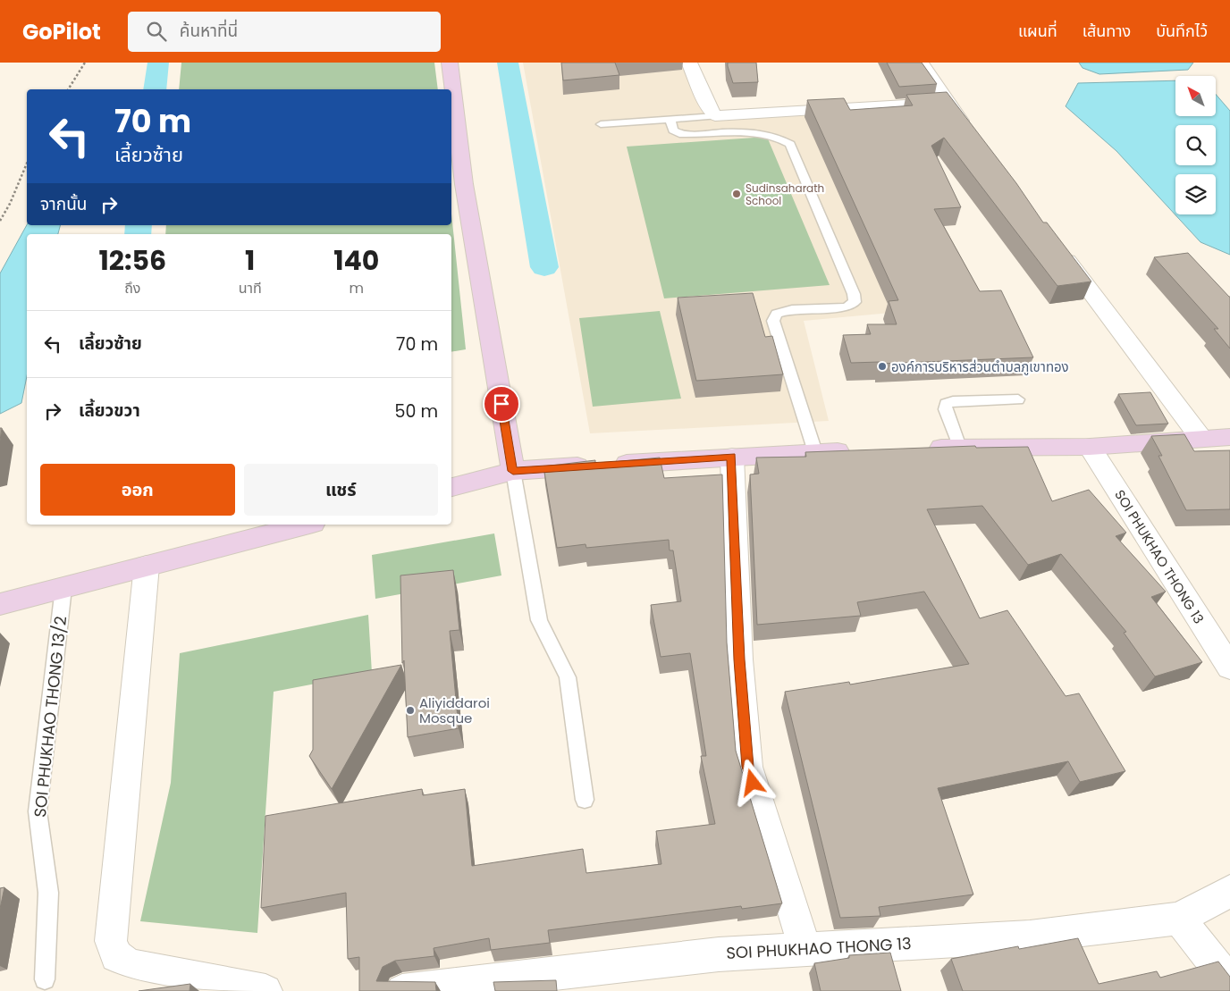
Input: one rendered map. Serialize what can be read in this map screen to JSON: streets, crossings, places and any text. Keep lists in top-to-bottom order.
{
  "streets": {
    "street": ["SOI PHUKHAO THONG 13"],
    "lane": ["SOI PHUKHAO THONG 13/2"]
  },
  "places": ["Sudinsaharath School", "องค์การบริหารส่วนตำบลภูเขาทอง", "Aliyiddaroi Mosque"],
  "north": "top left",
  "page": {
    "header": "GoPilot",
    "search": "ค้นหาที่นี่",
    "nav": ["แผนที่", "เส้นทาง", "บันทึกไว้"],
    "turn": ["70 m", "เลี้ยวซ้าย"],
    "then": "จากนั้น",
    "eta": [
      "12:56",
      "ถึง",
      "1",
      "นาที",
      "140",
      "m"
    ],
    "list": [
      {
        "name": "เลี้ยวซ้าย",
        "value": "70 m"
      },
      {
        "name": "เลี้ยวขวา",
        "value": "50 m"
      }
    ],
    "buttons": ["ออก", "แชร์"]
  }
}
